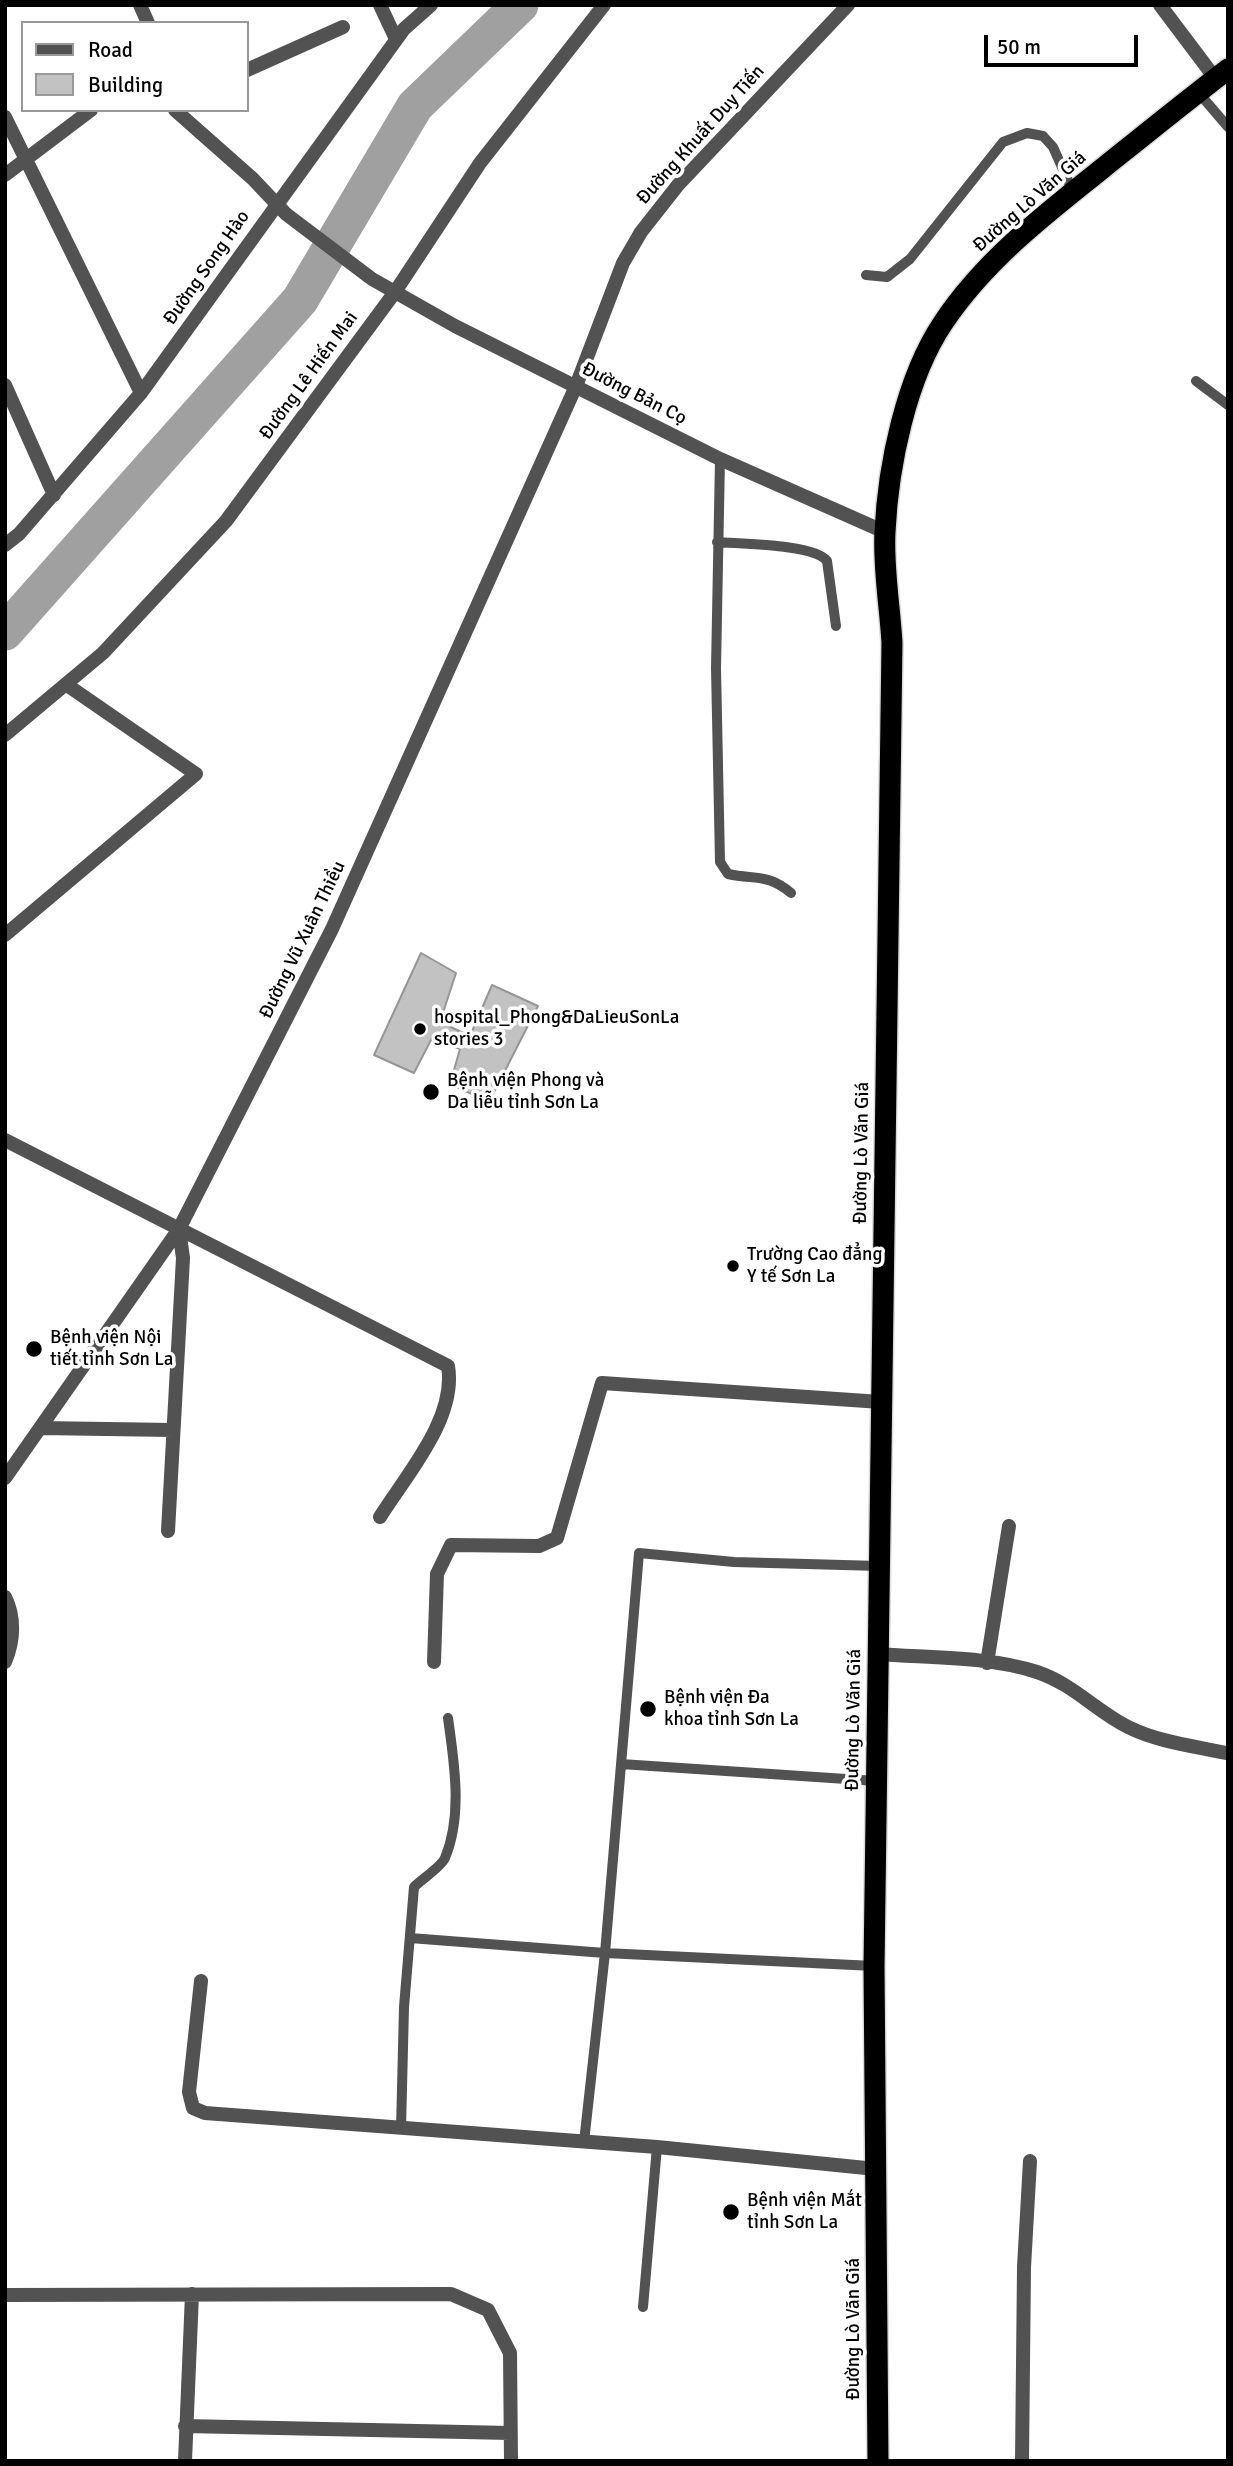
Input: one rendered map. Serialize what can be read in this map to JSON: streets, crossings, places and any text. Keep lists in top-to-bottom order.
{
  "streets": {
    "highway": ["Đường Lò Văn Giá"],
    "street": [
      "Đường Khuất Duy Tiến",
      "Đường Song Hào",
      "Đường Lê Hiến Mai",
      "Đường Bản Cọ",
      "Đường Vũ Xuân Thiều"
    ]
  },
  "crossings": [
    ["Đường Khuất Duy Tiến", "Đường Bản Cọ"],
    ["Đường Khuất Duy Tiến", "Đường Vũ Xuân Thiều"],
    ["Đường Lò Văn Giá", "Đường Bản Cọ"],
    ["Đường Song Hào", "Đường Bản Cọ"],
    ["Đường Lê Hiến Mai", "Đường Bản Cọ"],
    ["Đường Bản Cọ", "Đường Vũ Xuân Thiều"]
  ],
  "places": [
    "hospital_Phong&DaLieuSonLa stories 3",
    "Bệnh viện Phong và Da liễu tỉnh Sơn La",
    "Trường Cao đẳng Y tế Sơn La",
    "Bệnh viện Nội tiết tỉnh Sơn La",
    "Bệnh viện Đa khoa tỉnh Sơn La",
    "Bệnh viện Mắt tỉnh Sơn La"
  ],
  "legend": ["Road", "Building"],
  "scale_bar": "50 m"
}
